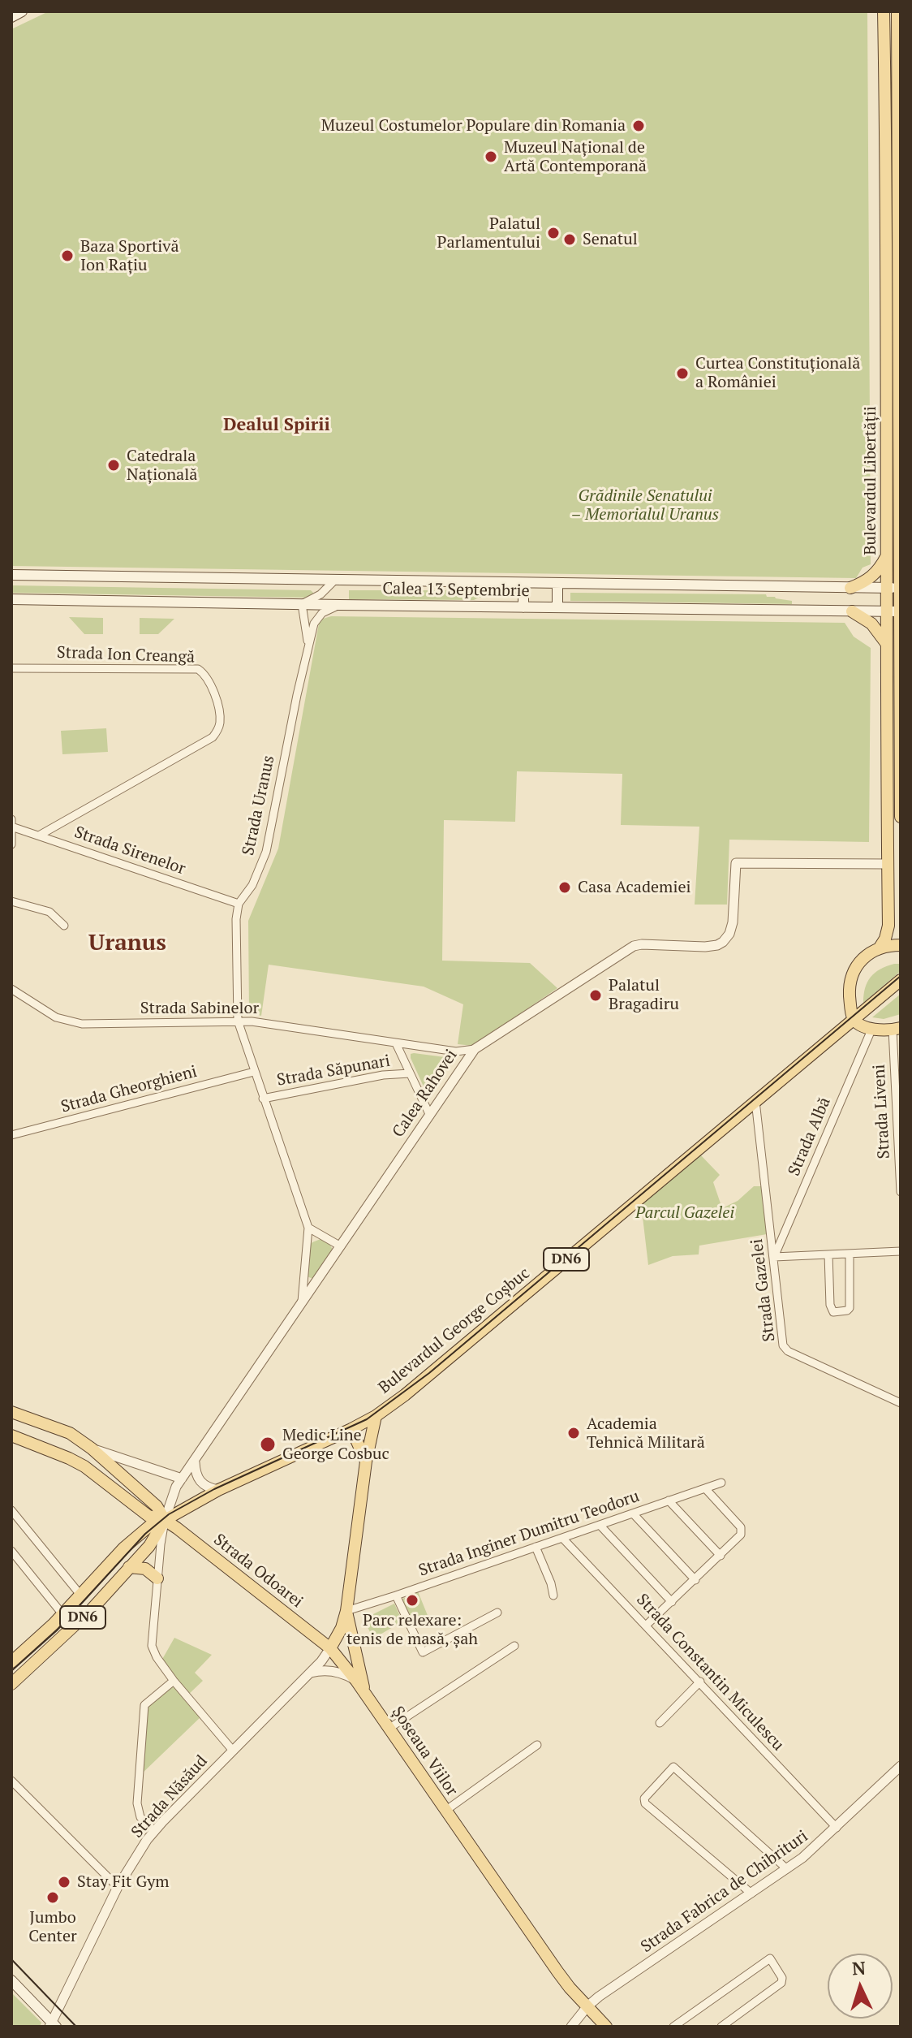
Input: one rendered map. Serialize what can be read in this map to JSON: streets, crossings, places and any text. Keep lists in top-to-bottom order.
{
  "streets": {
    "main road": [
      "Bulevardul Libertății",
      "Calea 13 Septembrie",
      "Calea Rahovei",
      "DN6",
      "Bulevardul George Coșbuc",
      "Strada Odoarei",
      "Șoseaua Viilor"
    ],
    "street": [
      "Strada Ion Creangă",
      "Strada Uranus",
      "Strada Sirenelor",
      "Strada Sabinelor",
      "Strada Săpunari",
      "Strada Gheorghieni",
      "Strada Liveni",
      "Strada Albă",
      "Strada Gazelei",
      "Strada Inginer Dumitru Teodoru",
      "Strada Constantin Miculescu",
      "Strada Năsăud",
      "Strada Fabrica de Chibrituri"
    ]
  },
  "crossings": [
    ["Bulevardul Libertății", "Calea 13 Septembrie"],
    ["Bulevardul Libertății", "Calea Rahovei"],
    ["Calea 13 Septembrie", "Strada Uranus"],
    ["Strada Ion Creangă", "Strada Sirenelor"],
    ["Strada Uranus", "Strada Sirenelor"],
    ["Strada Uranus", "Strada Sabinelor"],
    ["Strada Uranus", "Strada Săpunari"],
    ["Strada Uranus", "Strada Gheorghieni"],
    ["Strada Uranus", "Calea Rahovei"],
    ["Strada Sabinelor", "Calea Rahovei"],
    ["Calea Rahovei", "DN6"],
    ["Calea Rahovei", "Bulevardul George Coșbuc"],
    ["Calea Rahovei", "Strada Odoarei"],
    ["Strada Albă", "Strada Gazelei"],
    ["DN6", "Bulevardul George Coșbuc"],
    ["DN6", "Strada Odoarei"],
    ["Strada Gazelei", "Bulevardul George Coșbuc"],
    ["Bulevardul George Coșbuc", "Strada Odoarei"],
    ["Strada Inginer Dumitru Teodoru", "Strada Constantin Miculescu"],
    ["Strada Odoarei", "Șoseaua Viilor"],
    ["Strada Odoarei", "Strada Năsăud"],
    ["Strada Constantin Miculescu", "Strada Fabrica de Chibrituri"],
    ["Șoseaua Viilor", "Strada Năsăud"],
    ["Șoseaua Viilor", "Strada Fabrica de Chibrituri"]
  ],
  "districts": ["Dealul Spirii", "Uranus"],
  "parks": ["Grădinile Senatului – Memorialul Uranus", "Parcul Gazelei"],
  "places": [
    "Muzeul Costumelor Populare din Romania",
    "Muzeul Național de Artă Contemporană",
    "Palatul Parlamentului",
    "Senatul",
    "Baza Sportivă Ion Rațiu",
    "Curtea Constituțională a României",
    "Catedrala Națională",
    "Casa Academiei",
    "Palatul Bragadiru",
    "Academia Tehnică Militară",
    "Medic Line George Cosbuc",
    "Parc relexare: tenis de masă, șah",
    "Stay Fit Gym",
    "Jumbo Center"
  ],
  "north": "top"
}
